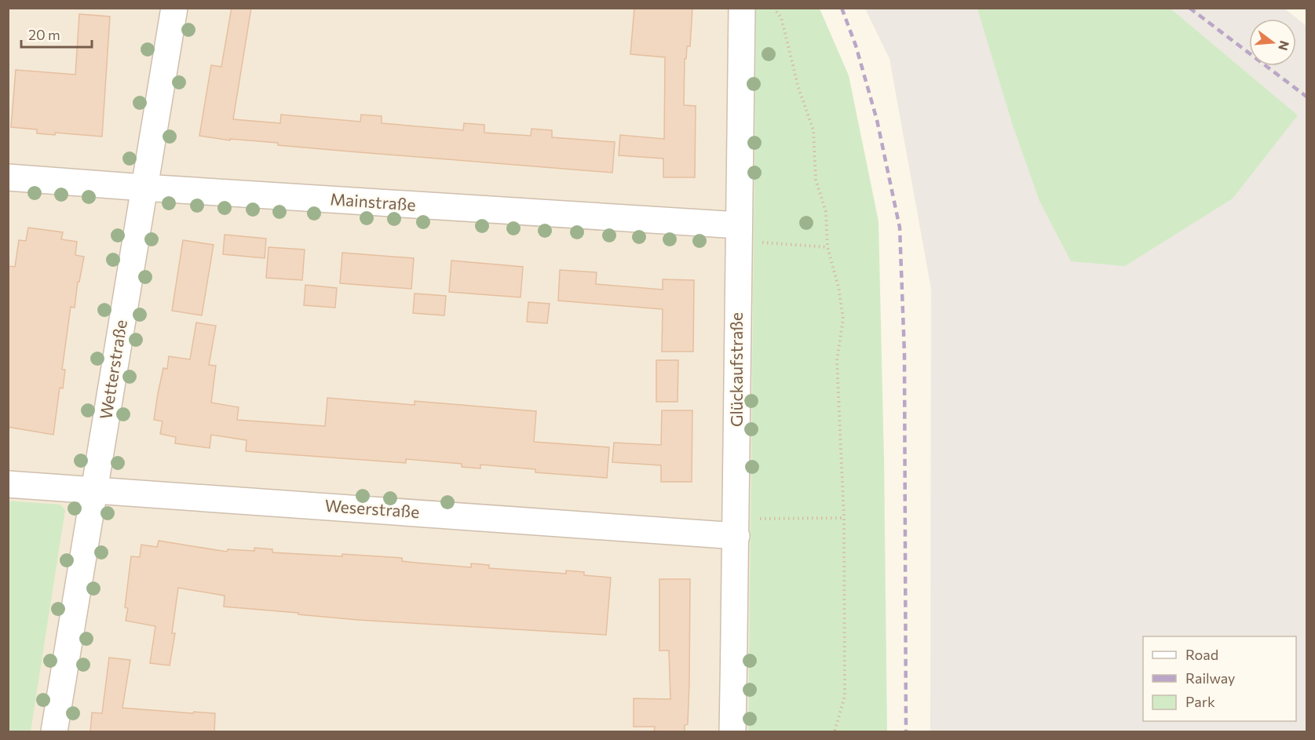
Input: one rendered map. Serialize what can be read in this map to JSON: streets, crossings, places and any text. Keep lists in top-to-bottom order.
{
  "streets": {
    "street": [
      "Mainstraße",
      "Wetterstraße",
      "Glückaufstraße",
      "Weserstraße"
    ]
  },
  "crossings": [
    ["Mainstraße", "Wetterstraße"],
    ["Mainstraße", "Glückaufstraße"],
    ["Wetterstraße", "Weserstraße"],
    ["Glückaufstraße", "Weserstraße"]
  ],
  "legend": ["Road", "Railway", "Park"],
  "scale_bar": "20 m",
  "north": "right"
}
